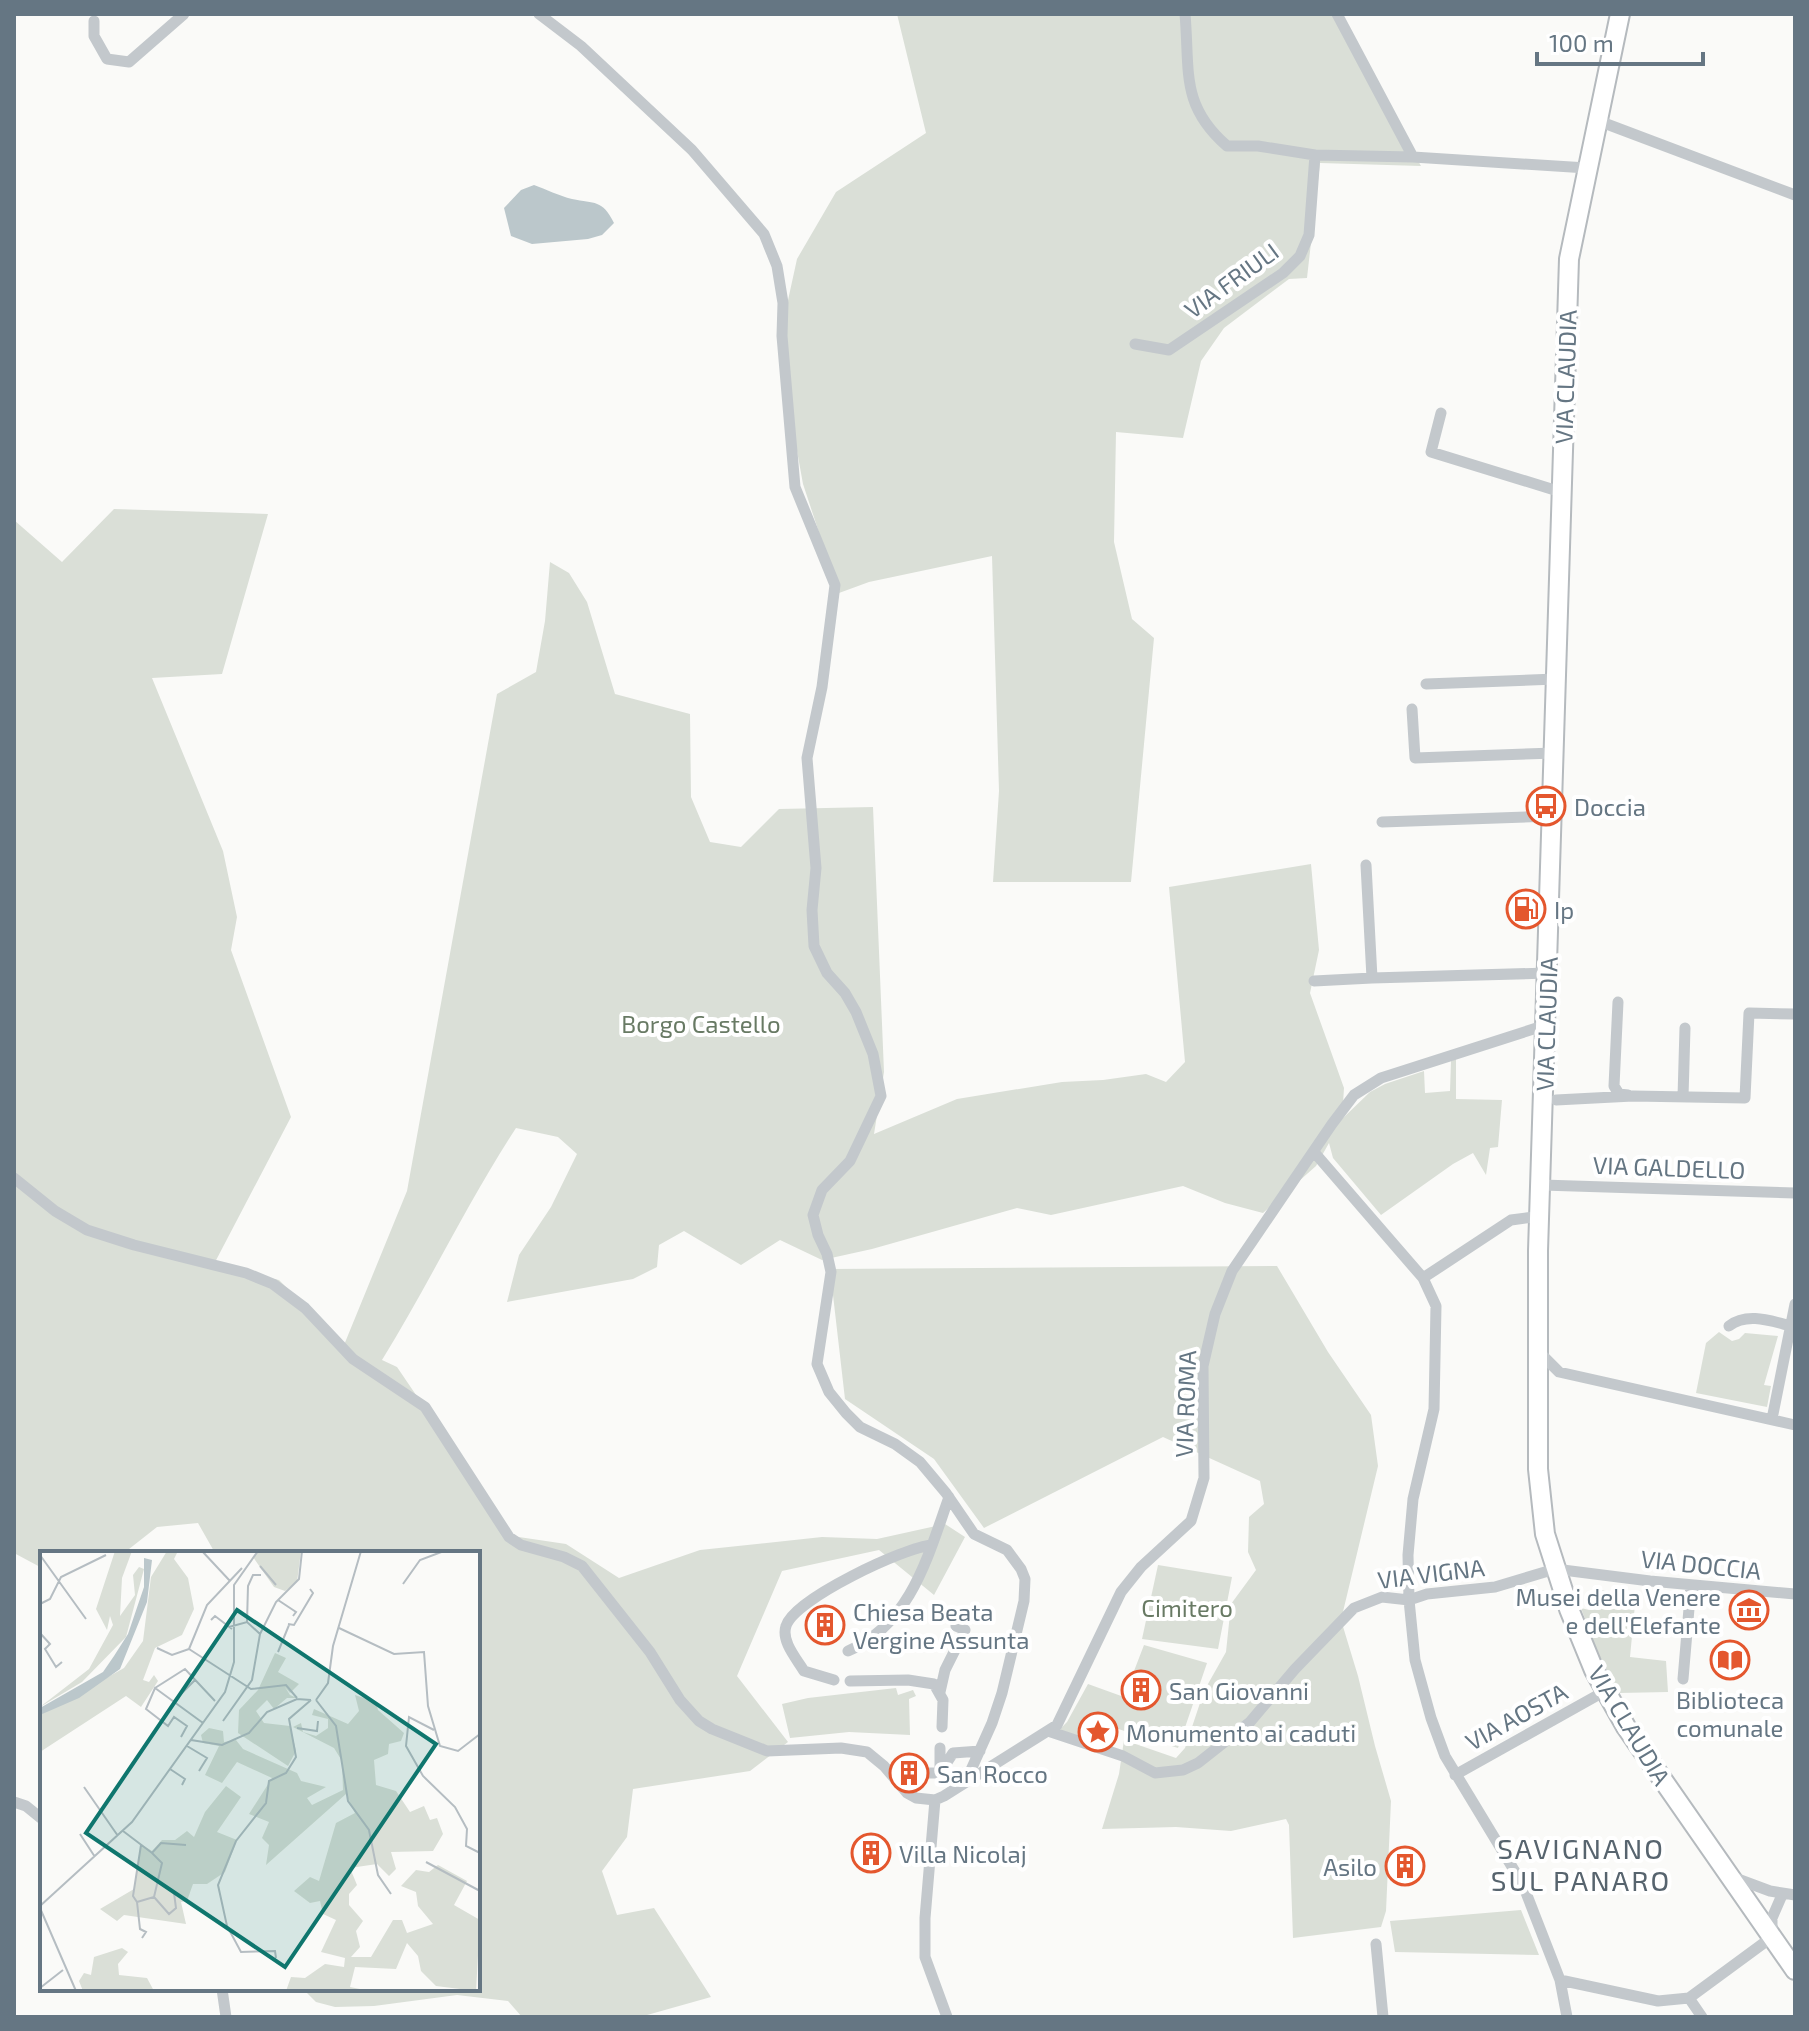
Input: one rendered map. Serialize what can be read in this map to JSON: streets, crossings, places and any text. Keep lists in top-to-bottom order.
{
  "streets": {
    "main road": ["VIA CLAUDIA"],
    "street": [
      "VIA FRIULI",
      "VIA GALDELLO",
      "VIA ROMA",
      "VIA DOCCIA",
      "VIA VIGNA",
      "VIA AOSTA"
    ]
  },
  "crossings": [
    ["VIA CLAUDIA", "VIA GALDELLO"],
    ["VIA CLAUDIA", "VIA ROMA"],
    ["VIA CLAUDIA", "VIA DOCCIA"],
    ["VIA CLAUDIA", "VIA VIGNA"],
    ["VIA ROMA", "VIA VIGNA"],
    ["VIA DOCCIA", "VIA VIGNA"]
  ],
  "districts": ["SAVIGNANO SUL PANARO"],
  "parks": ["Borgo Castello", "Cimitero"],
  "places": {
    "bus stop": ["Doccia"],
    "fuel station": ["Ip"],
    "museum": ["Musei della Venere e dell'Elefante"],
    "building": [
      "Chiesa Beata Vergine Assunta",
      "San Giovanni",
      "San Rocco",
      "Villa Nicolaj",
      "Asilo"
    ],
    "library": ["Biblioteca comunale"],
    "place": ["Monumento ai caduti"]
  },
  "scale_bar": "100 m"
}
